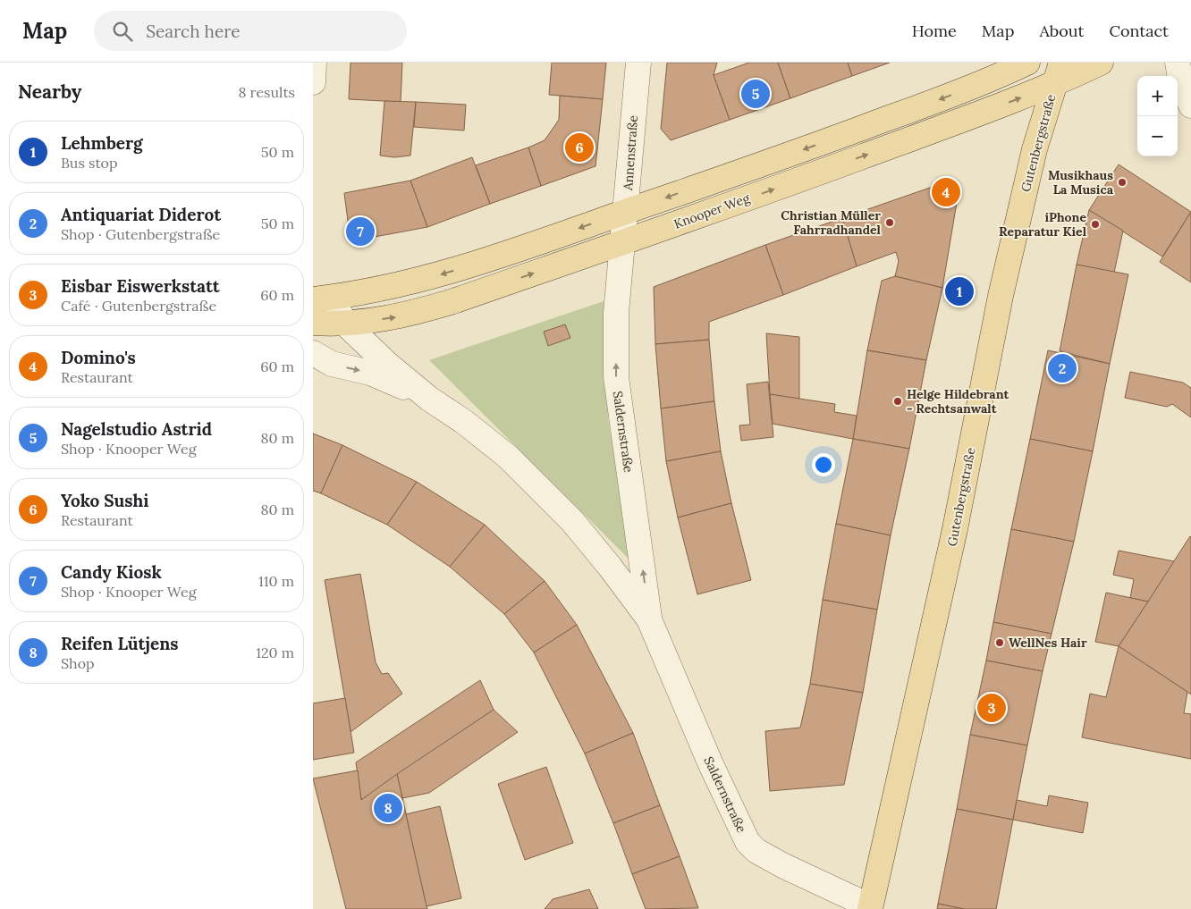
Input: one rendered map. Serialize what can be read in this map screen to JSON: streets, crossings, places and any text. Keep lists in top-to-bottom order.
{
  "streets": {
    "main road": ["Gutenbergstraße", "Knooper Weg"],
    "street": ["Annenstraße", "Saldernstraße"]
  },
  "crossings": [
    ["Gutenbergstraße", "Knooper Weg"],
    ["Gutenbergstraße", "Saldernstraße"],
    ["Annenstraße", "Knooper Weg"],
    ["Annenstraße", "Saldernstraße"],
    ["Knooper Weg", "Saldernstraße"]
  ],
  "places": [
    "Musikhaus La Musica",
    "Christian Müller Fahrradhandel",
    "iPhone Reparatur Kiel",
    "Helge Hildebrant - Rechtsanwalt",
    "WellNes Hair"
  ],
  "page": {
    "header": "Map",
    "search": "Search here",
    "nav": [
      "Home",
      "Map",
      "About",
      "Contact"
    ],
    "heading": ["Nearby", "8 results"],
    "map_buttons": ["+", "−"],
    "pins": [
      "5",
      "6",
      "4",
      "7",
      "1",
      "2",
      "3",
      "8"
    ],
    "list": [
      {
        "mark": "1",
        "name": "Lehmberg",
        "note": "Bus stop",
        "value": "50 m"
      },
      {
        "mark": "2",
        "name": "Antiquariat Diderot",
        "note": "Shop · Gutenbergstraße",
        "value": "50 m"
      },
      {
        "mark": "3",
        "name": "Eisbar Eiswerkstatt",
        "note": "Café · Gutenbergstraße",
        "value": "60 m"
      },
      {
        "mark": "4",
        "name": "Domino's",
        "note": "Restaurant",
        "value": "60 m"
      },
      {
        "mark": "5",
        "name": "Nagelstudio Astrid",
        "note": "Shop · Knooper Weg",
        "value": "80 m"
      },
      {
        "mark": "6",
        "name": "Yoko Sushi",
        "note": "Restaurant",
        "value": "80 m"
      },
      {
        "mark": "7",
        "name": "Candy Kiosk",
        "note": "Shop · Knooper Weg",
        "value": "110 m"
      },
      {
        "mark": "8",
        "name": "Reifen Lütjens",
        "note": "Shop",
        "value": "120 m"
      }
    ]
  }
}
